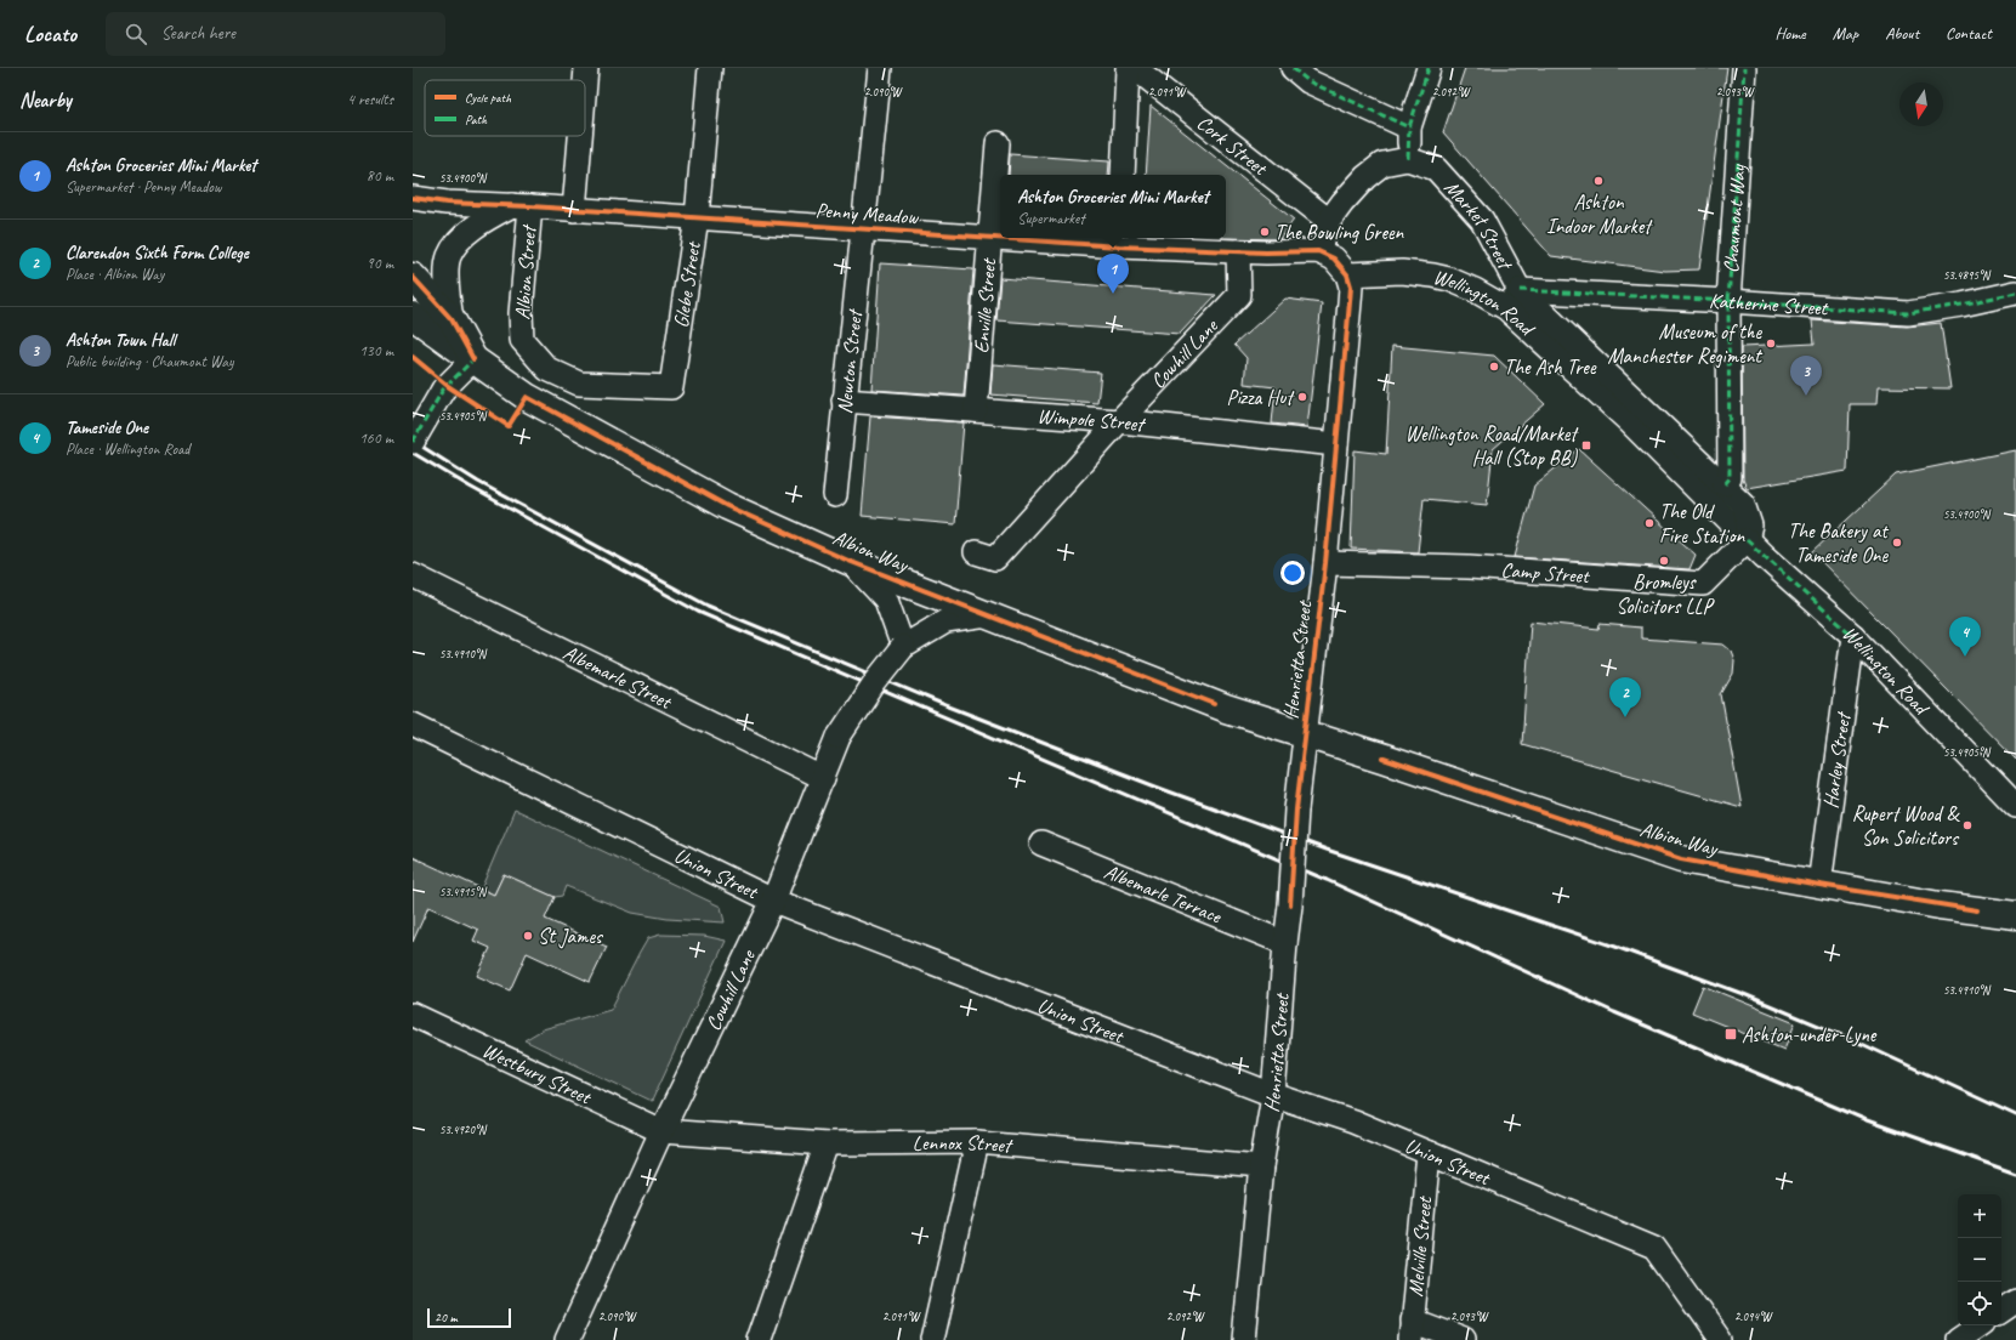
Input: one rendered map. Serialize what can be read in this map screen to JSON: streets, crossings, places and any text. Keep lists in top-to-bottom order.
{
  "streets": {
    "main road": ["Albion Way"],
    "street": [
      "Cork Street",
      "Penny Meadow",
      "Chaumont Way",
      "Market Street",
      "Albion Street",
      "Glebe Street",
      "Katherine Street",
      "Enville Street",
      "Wellington Road",
      "Cowhill Lane",
      "Newton Street",
      "Wimpole Street",
      "Camp Street",
      "Henrietta Street",
      "Albemarle Street",
      "Harley Street",
      "Union Street",
      "Albemarle Terrace",
      "Westbury Street",
      "Lennox Street",
      "Melville Street"
    ]
  },
  "crossings": [
    ["Cork Street", "Market Street"],
    ["Penny Meadow", "Market Street"],
    ["Penny Meadow", "Albion Street"],
    ["Penny Meadow", "Glebe Street"],
    ["Penny Meadow", "Enville Street"],
    ["Penny Meadow", "Cowhill Lane"],
    ["Penny Meadow", "Newton Street"],
    ["Chaumont Way", "Katherine Street"],
    ["Chaumont Way", "Wellington Road"],
    ["Market Street", "Katherine Street"],
    ["Market Street", "Wellington Road"],
    ["Albion Street", "Glebe Street"],
    ["Katherine Street", "Wellington Road"],
    ["Enville Street", "Wimpole Street"],
    ["Wellington Road", "Camp Street"],
    ["Wellington Road", "Henrietta Street"],
    ["Wellington Road", "Harley Street"],
    ["Cowhill Lane", "Wimpole Street"],
    ["Cowhill Lane", "Albion Way"],
    ["Cowhill Lane", "Albemarle Street"],
    ["Cowhill Lane", "Union Street"],
    ["Cowhill Lane", "Westbury Street"],
    ["Cowhill Lane", "Lennox Street"],
    ["Newton Street", "Wimpole Street"],
    ["Wimpole Street", "Henrietta Street"],
    ["Albion Way", "Henrietta Street"],
    ["Albion Way", "Harley Street"],
    ["Camp Street", "Henrietta Street"],
    ["Henrietta Street", "Union Street"],
    ["Henrietta Street", "Albemarle Terrace"],
    ["Henrietta Street", "Lennox Street"],
    ["Union Street", "Melville Street"],
    ["Westbury Street", "Lennox Street"]
  ],
  "places": {
    "other": [
      "Ashton Indoor Market",
      "The Bowling Green",
      "Museum of the Manchester Regiment",
      "The Ash Tree",
      "Pizza Hut",
      "The Old Fire Station",
      "The Bakery at Tameside One",
      "Bromleys Solicitors LLP",
      "Rupert Wood & Son Solicitors",
      "St James"
    ],
    "transit": ["Wellington Road/Market Hall (Stop BB)", "Ashton-under-Lyne"]
  },
  "legend": ["Cycle path", "Path"],
  "scale_bar": "20 m",
  "north": "bottom",
  "page": {
    "header": "Locato",
    "search": "Search here",
    "nav": [
      "Home",
      "Map",
      "About",
      "Contact"
    ],
    "heading": ["Nearby", "4 results"],
    "list": [
      {
        "mark": "1",
        "name": "Ashton Groceries Mini Market",
        "note": "Supermarket · Penny Meadow",
        "value": "80 m"
      },
      {
        "mark": "2",
        "name": "Clarendon Sixth Form College",
        "note": "Place · Albion Way",
        "value": "90 m"
      },
      {
        "mark": "3",
        "name": "Ashton Town Hall",
        "note": "Public building · Chaumont Way",
        "value": "130 m"
      },
      {
        "mark": "4",
        "name": "Tameside One",
        "note": "Place · Wellington Road",
        "value": "160 m"
      }
    ],
    "popup": ["Ashton Groceries Mini Market", "Supermarket"],
    "pins": [
      "1",
      "3",
      "4",
      "2"
    ],
    "map_buttons": ["+", "−"],
    "scale": "20 m"
  },
  "coordinates": [
    "2.090°W",
    "2.091°W",
    "2.092°W",
    "2.093°W",
    "53.4900°N",
    "53.4895°N",
    "53.4905°N",
    "53.4910°N",
    "53.4915°N",
    "53.4920°N",
    "2.094°W"
  ]
}
